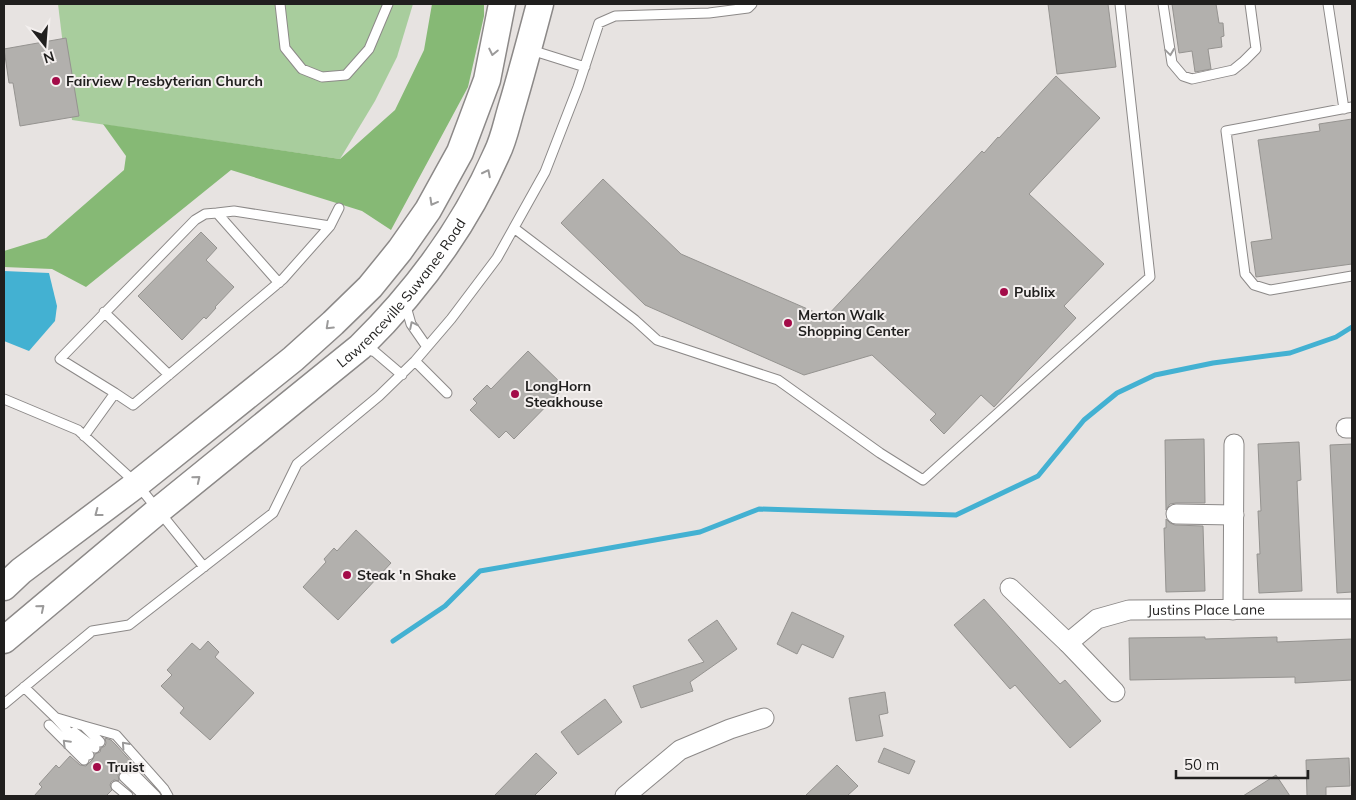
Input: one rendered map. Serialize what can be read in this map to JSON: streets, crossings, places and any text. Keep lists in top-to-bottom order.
{
  "streets": {
    "main road": ["Lawrenceville Suwanee Road"],
    "street": ["Justins Place Lane"]
  },
  "places": [
    "Fairview Presbyterian Church",
    "Publix",
    "Merton Walk Shopping Center",
    "LongHorn Steakhouse",
    "Steak 'n Shake",
    "Truist"
  ],
  "scale_bar": "50 m",
  "north": "bottom"
}
